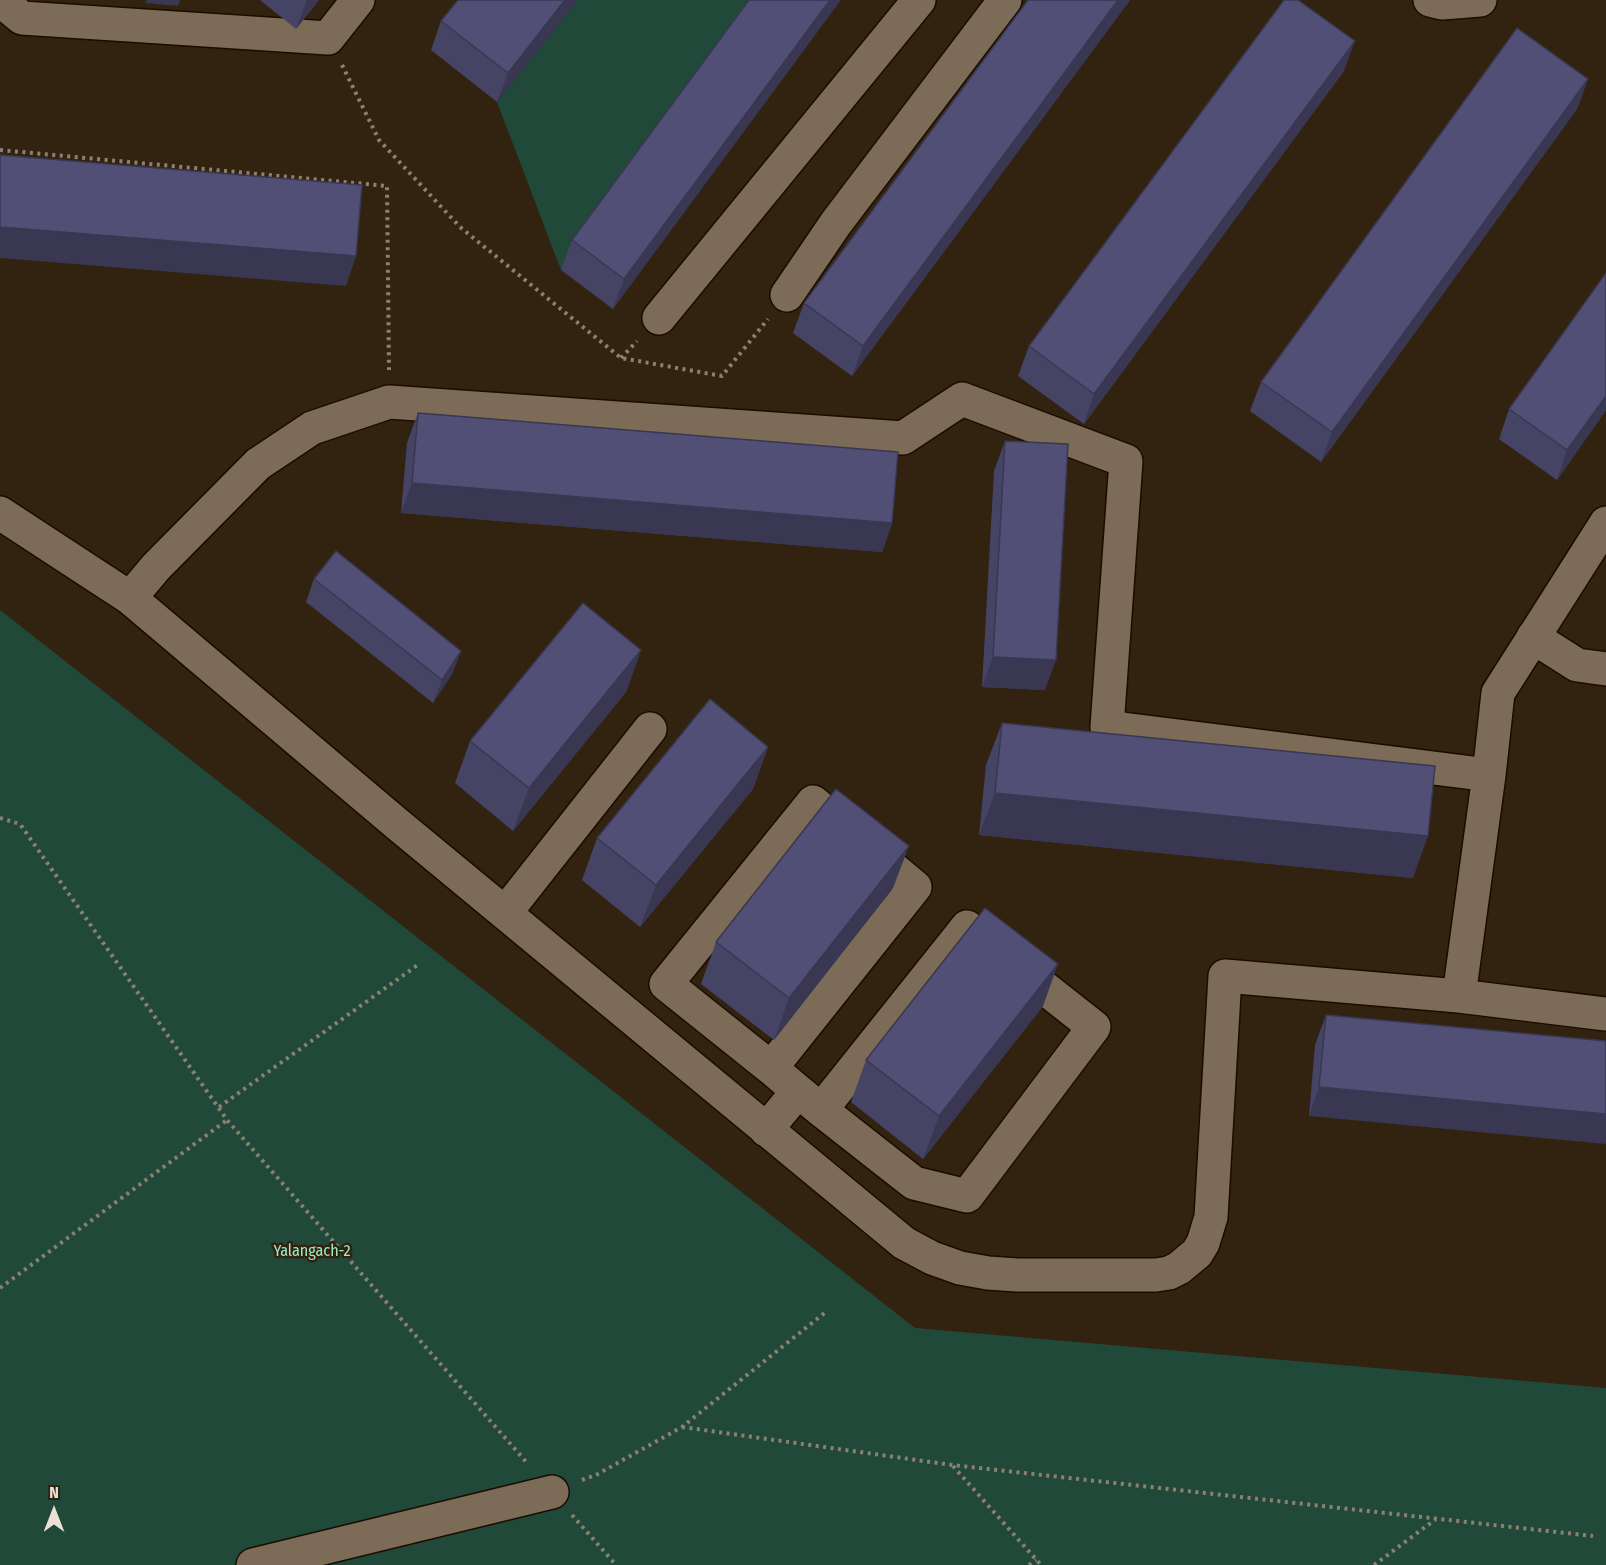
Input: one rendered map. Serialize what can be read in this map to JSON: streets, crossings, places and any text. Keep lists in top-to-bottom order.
{
  "parks": ["Yalangach-2"],
  "north": "top"
}
